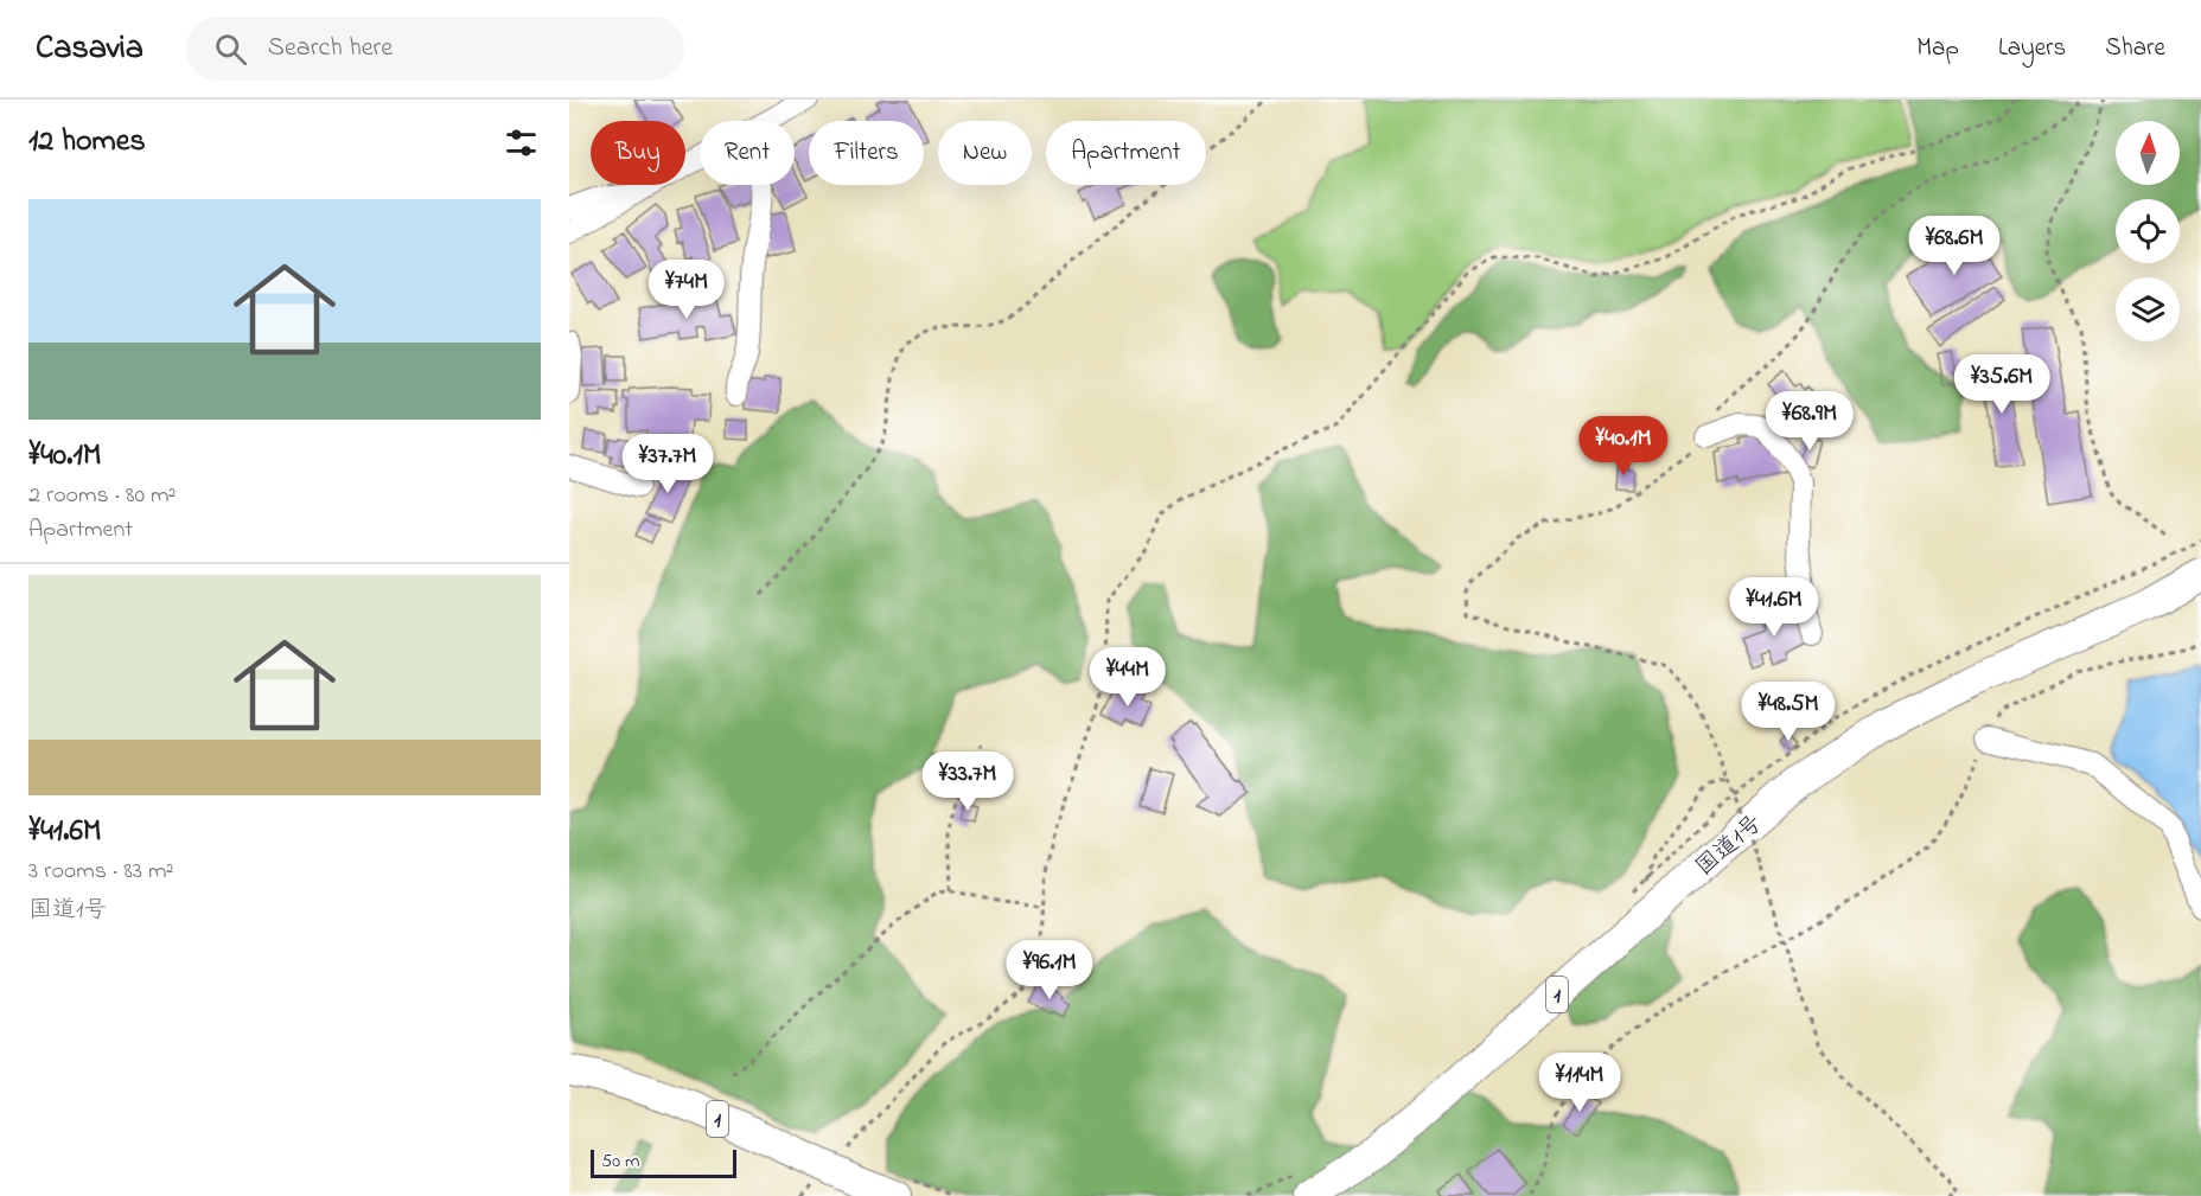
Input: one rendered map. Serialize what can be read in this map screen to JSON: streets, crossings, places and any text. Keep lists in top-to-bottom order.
{
  "streets": {
    "highway": ["国道1号", "1"]
  },
  "scale_bar": "50 m",
  "north": "top",
  "page": {
    "header": "Casavia",
    "search": "Search here",
    "nav": ["Map", "Layers", "Share"],
    "heading": "12 homes",
    "chip": [
      "Buy",
      "Rent",
      "Filters",
      "New",
      "Apartment"
    ],
    "list": [
      {
        "name": "¥40.1M",
        "note": "2 rooms · 80 m² · Apartment"
      },
      {
        "name": "¥41.6M",
        "note": "3 rooms · 83 m² · 国道1号"
      }
    ],
    "price": [
      "¥68.6M",
      "¥74M",
      "¥35.6M",
      "¥68.9M",
      "¥40.1M",
      "¥37.7M",
      "¥41.6M",
      "¥44M",
      "¥48.5M",
      "¥33.7M",
      "¥96.1M",
      "¥114M"
    ],
    "scale": "50 m"
  }
}
